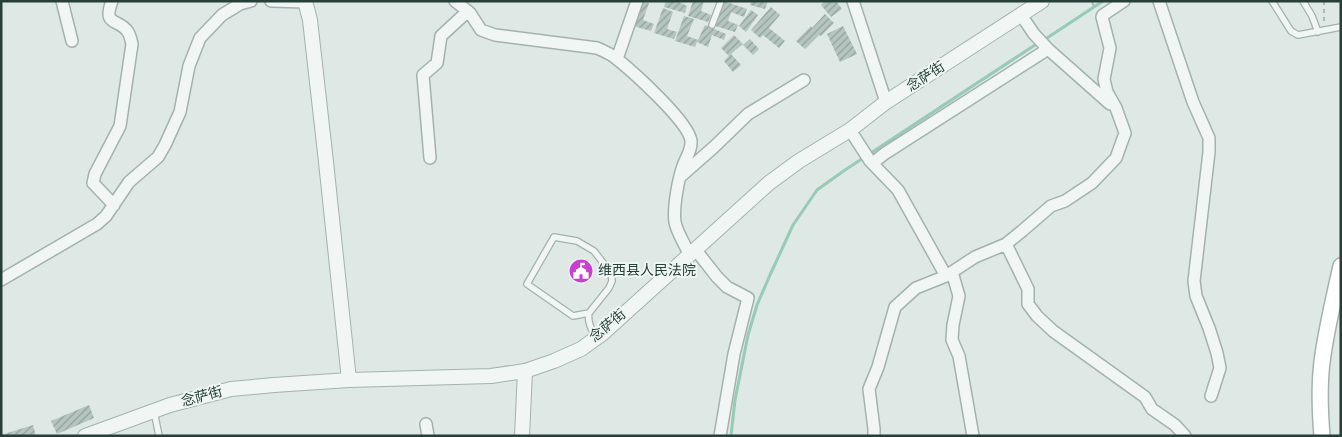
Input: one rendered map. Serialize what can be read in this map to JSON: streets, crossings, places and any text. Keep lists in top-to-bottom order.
{
  "streets": {
    "street": ["念萨街"]
  },
  "places": {
    "public building": ["维西县人民法院"]
  }
}
